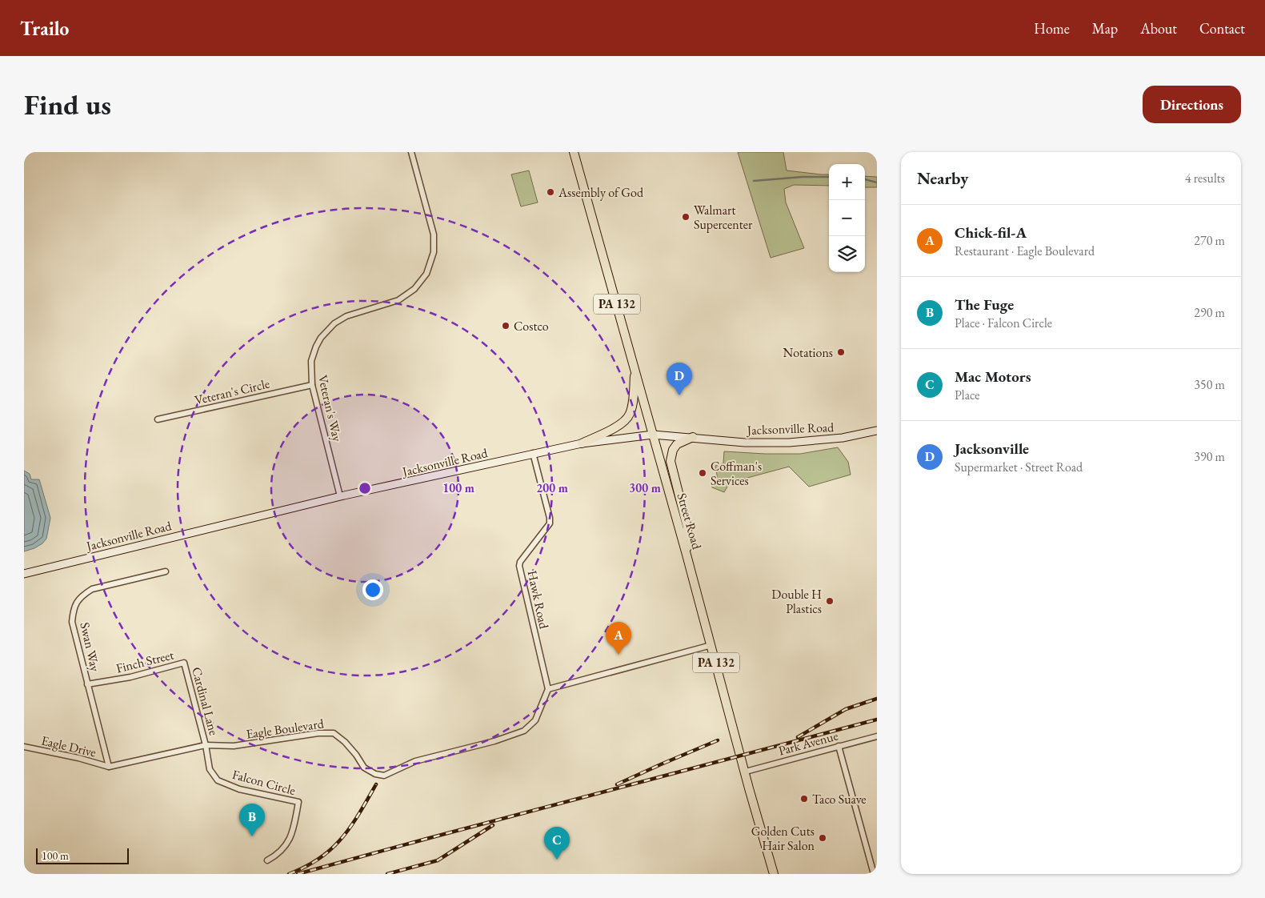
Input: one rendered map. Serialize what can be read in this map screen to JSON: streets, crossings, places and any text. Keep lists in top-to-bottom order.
{
  "streets": {
    "main road": ["PA 132", "Jacksonville Road", "Street Road"],
    "street": [
      "Veteran's Circle",
      "Veteran's Way",
      "Hawk Road",
      "Swan Way",
      "Finch Street",
      "Cardinal Lane",
      "Eagle Boulevard",
      "Park Avenue",
      "Eagle Drive",
      "Falcon Circle"
    ]
  },
  "crossings": [
    ["Veteran's Circle", "Veteran's Way"],
    ["Veteran's Way", "Jacksonville Road"],
    ["Jacksonville Road", "Street Road"],
    ["Jacksonville Road", "Hawk Road"],
    ["Street Road", "Park Avenue"],
    ["Hawk Road", "Eagle Boulevard"],
    ["Swan Way", "Finch Street"],
    ["Swan Way", "Eagle Boulevard"],
    ["Swan Way", "Eagle Drive"],
    ["Finch Street", "Cardinal Lane"],
    ["Cardinal Lane", "Eagle Boulevard"],
    ["Cardinal Lane", "Falcon Circle"],
    ["Eagle Boulevard", "Eagle Drive"],
    ["Eagle Boulevard", "Falcon Circle"]
  ],
  "places": [
    "Assembly of God",
    "Walmart Supercenter",
    "Costco",
    "Notations",
    "Coffman's Services",
    "Double H Plastics",
    "Taco Suave",
    "Golden Cuts Hair Salon"
  ],
  "scale_bar": "100 m",
  "page": {
    "header": "Trailo",
    "nav": [
      "Home",
      "Map",
      "About",
      "Contact"
    ],
    "buttons": "Directions",
    "title": "Find us",
    "heading": ["Nearby", "4 results"],
    "map_buttons": ["+", "−"],
    "list": [
      {
        "mark": "A",
        "name": "Chick-fil-A",
        "note": "Restaurant · Eagle Boulevard",
        "value": "270 m"
      },
      {
        "mark": "B",
        "name": "The Fuge",
        "note": "Place · Falcon Circle",
        "value": "290 m"
      },
      {
        "mark": "C",
        "name": "Mac Motors",
        "note": "Place",
        "value": "350 m"
      },
      {
        "mark": "D",
        "name": "Jacksonville",
        "note": "Supermarket · Street Road",
        "value": "390 m"
      }
    ],
    "pins": [
      "D",
      "A",
      "B",
      "C"
    ],
    "scale": "100 m"
  },
  "rings": ["100 m", "200 m", "300 m"]
}
